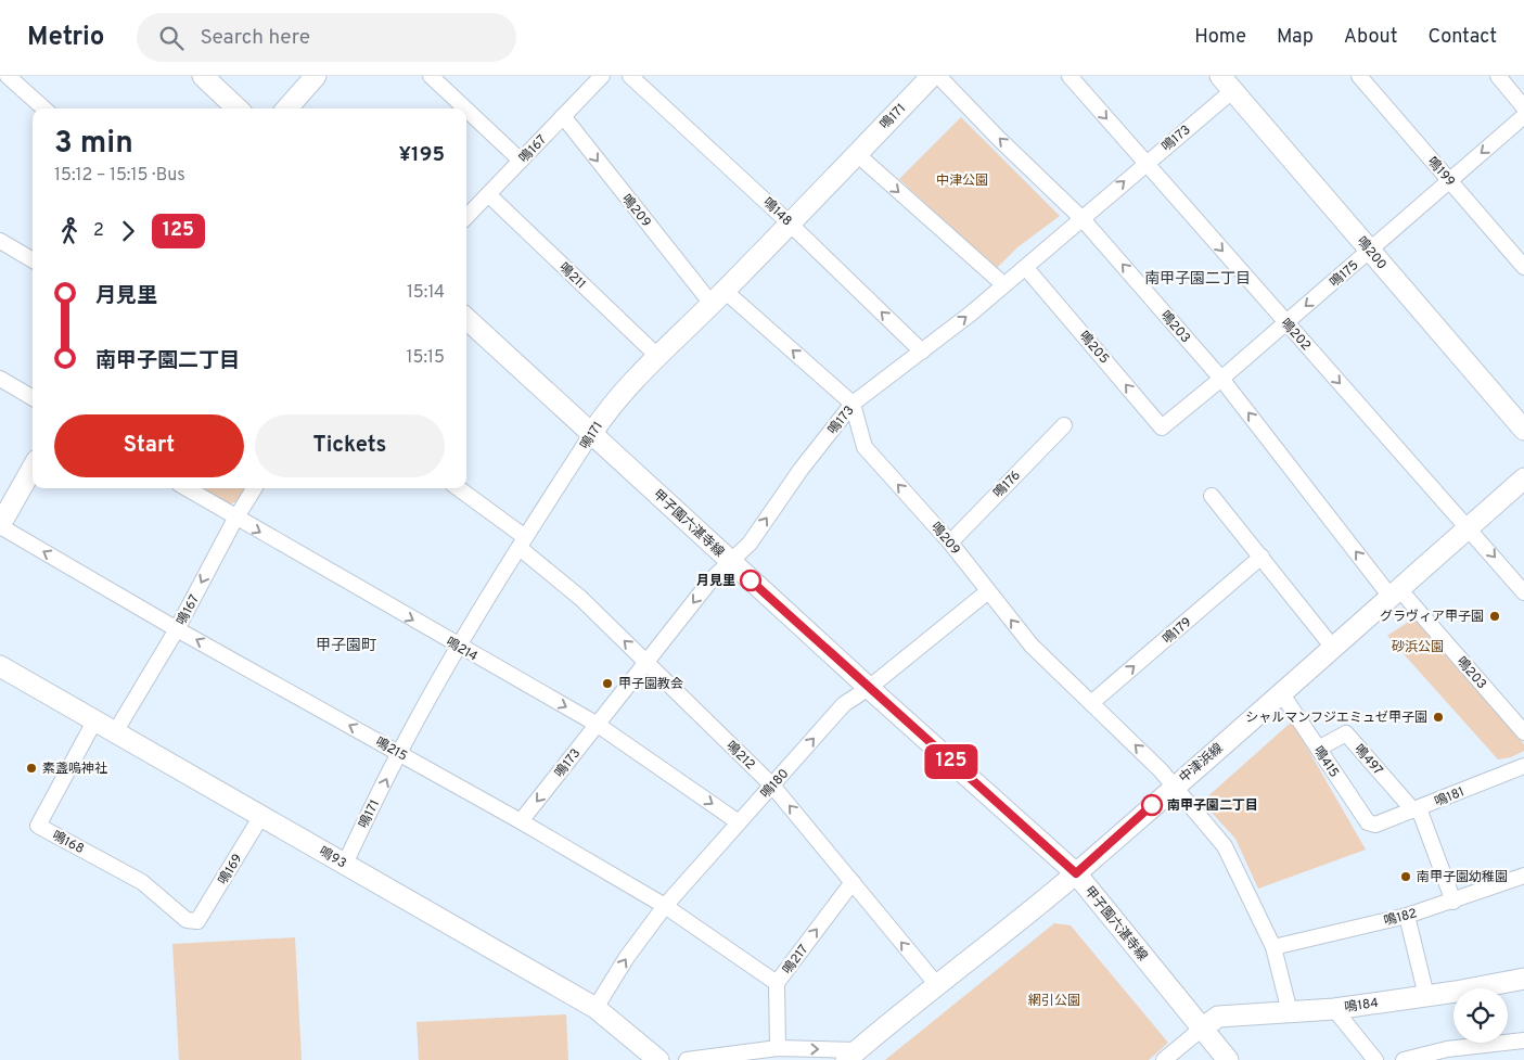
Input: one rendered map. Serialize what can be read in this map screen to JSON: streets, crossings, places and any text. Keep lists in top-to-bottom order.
{
  "streets": {
    "street": [
      "鳴171",
      "鳴173",
      "鳴167",
      "鳴199",
      "鳴209",
      "鳴148",
      "鳴200",
      "鳴175",
      "鳴211",
      "鳴203",
      "鳴202",
      "鳴205",
      "鳴176",
      "甲子園六湛寺線",
      "鳴179",
      "鳴214",
      "鳴215",
      "鳴212",
      "鳴497",
      "鳴415",
      "中津浜線",
      "鳴180",
      "鳴181",
      "鳴168",
      "鳴93",
      "鳴169",
      "鳴182",
      "鳴217",
      "鳴184"
    ]
  },
  "crossings": [
    ["鳴171", "鳴209"],
    ["鳴171", "鳴148"],
    ["鳴171", "鳴211"],
    ["鳴171", "甲子園六湛寺線"],
    ["鳴171", "鳴214"],
    ["鳴171", "鳴215"],
    ["鳴171", "鳴212"],
    ["鳴171", "鳴93"],
    ["鳴173", "鳴209"],
    ["鳴173", "鳴148"],
    ["鳴173", "鳴200"],
    ["鳴173", "鳴203"],
    ["鳴173", "鳴202"],
    ["鳴173", "鳴205"],
    ["鳴173", "甲子園六湛寺線"],
    ["鳴173", "鳴214"],
    ["鳴173", "鳴215"],
    ["鳴173", "鳴212"],
    ["鳴167", "鳴209"],
    ["鳴167", "鳴211"],
    ["鳴167", "鳴214"],
    ["鳴167", "鳴215"],
    ["鳴167", "鳴93"],
    ["鳴199", "鳴175"],
    ["鳴209", "鳴176"],
    ["鳴209", "鳴179"],
    ["鳴209", "中津浜線"],
    ["鳴209", "鳴180"],
    ["鳴209", "鳴182"],
    ["鳴209", "鳴184"],
    ["鳴200", "鳴175"],
    ["鳴175", "鳴203"],
    ["鳴175", "鳴202"],
    ["鳴175", "鳴205"],
    ["鳴203", "中津浜線"],
    ["鳴202", "中津浜線"],
    ["甲子園六湛寺線", "中津浜線"],
    ["甲子園六湛寺線", "鳴180"],
    ["甲子園六湛寺線", "鳴184"],
    ["鳴214", "鳴180"],
    ["鳴215", "鳴180"],
    ["鳴215", "鳴217"],
    ["鳴212", "中津浜線"],
    ["鳴212", "鳴180"],
    ["鳴212", "鳴217"],
    ["鳴497", "鳴415"],
    ["鳴497", "鳴181"],
    ["鳴415", "中津浜線"],
    ["鳴415", "鳴181"],
    ["鳴180", "鳴93"],
    ["鳴168", "鳴93"],
    ["鳴168", "鳴169"],
    ["鳴93", "鳴169"]
  ],
  "one_way": [
    "鳴175",
    "鳴202",
    "鳴205",
    "鳴179",
    "鳴214",
    "鳴215",
    "鳴212",
    "鳴180",
    "鳴217"
  ],
  "districts": ["南甲子園二丁目", "甲子園町"],
  "parks": ["中津公園", "砂浜公園", "網引公園"],
  "places": [
    "月見里",
    "グラヴィア甲子園",
    "甲子園教会",
    "シャルマンフジエミュゼ甲子園",
    "素盞嗚神社",
    "南甲子園二丁目",
    "南甲子園幼稚園"
  ],
  "lines": ["bus line 125"],
  "page": {
    "header": "Metrio",
    "search": "Search here",
    "nav": [
      "Home",
      "Map",
      "About",
      "Contact"
    ],
    "on_map": "125",
    "heading": ["3 min", "15:12 – 15:15 · Bus", "¥195"],
    "legs": ["2", "125"],
    "list": [
      {
        "name": "月見里",
        "value": "15:14"
      },
      {
        "name": "南甲子園二丁目",
        "value": "15:15"
      }
    ],
    "buttons": ["Start", "Tickets"]
  }
}
